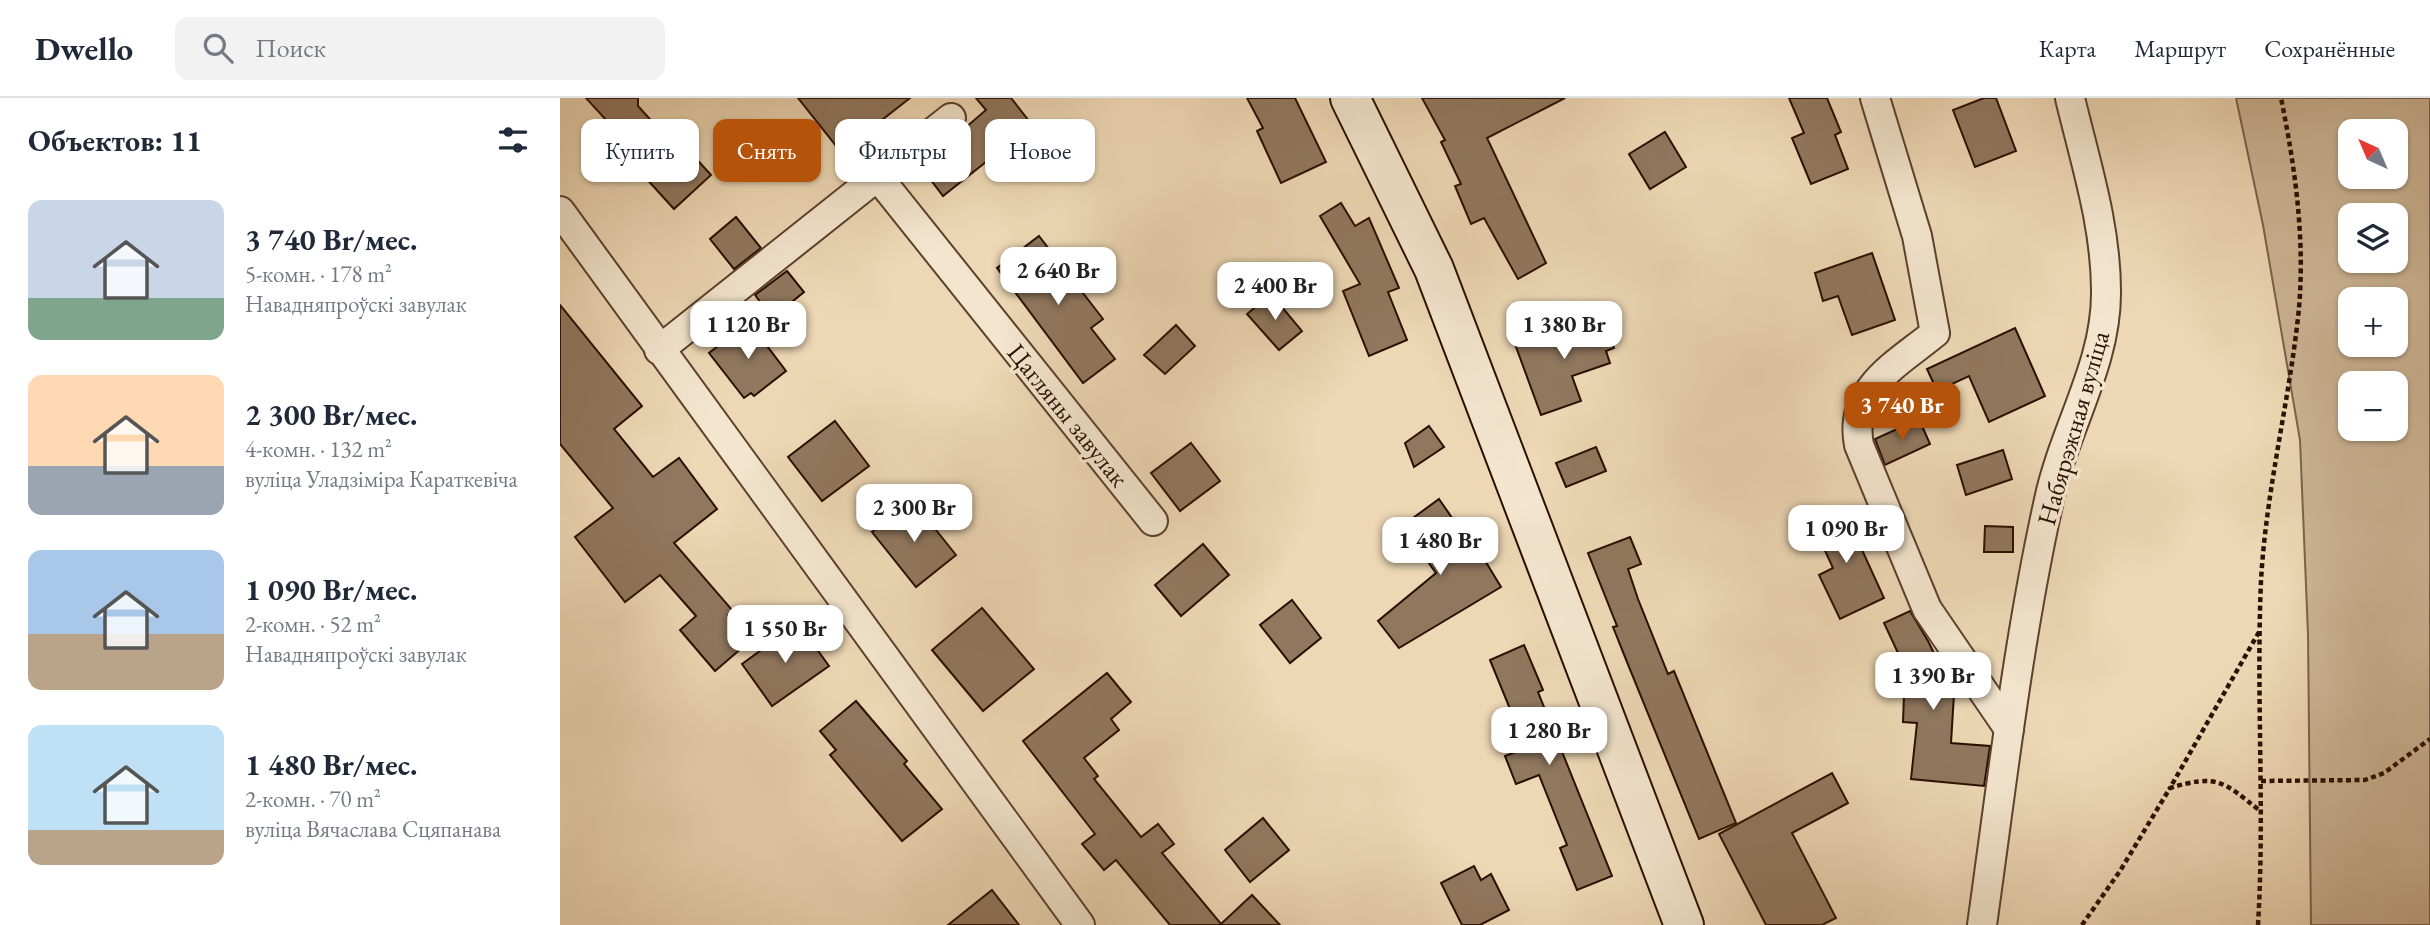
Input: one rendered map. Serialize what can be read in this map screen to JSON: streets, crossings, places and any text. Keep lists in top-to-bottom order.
{
  "streets": {
    "street": ["Цагляны завулак", "Набярэжная вуліца"]
  },
  "north": "top left",
  "page": {
    "header": "Dwello",
    "search": "Поиск",
    "nav": ["Карта", "Маршрут", "Сохранённые"],
    "heading": "Объектов: 11",
    "map_buttons": ["+", "−"],
    "chip": [
      "Купить",
      "Снять",
      "Фильтры",
      "Новое"
    ],
    "list": [
      {
        "name": "3 740 Br/мес.",
        "note": "5-комн. · 178 m² · Навадняпроўскі завулак"
      },
      {
        "name": "2 300 Br/мес.",
        "note": "4-комн. · 132 m² · вуліца Уладзіміра Караткевіча"
      },
      {
        "name": "1 090 Br/мес.",
        "note": "2-комн. · 52 m² · Навадняпроўскі завулак"
      },
      {
        "name": "1 480 Br/мес.",
        "note": "2-комн. · 70 m² · вуліца Вячаслава Сцяпанава"
      }
    ],
    "price": [
      "2 640 Br",
      "2 400 Br",
      "1 120 Br",
      "1 380 Br",
      "3 740 Br",
      "2 300 Br",
      "1 090 Br",
      "1 480 Br",
      "1 550 Br",
      "1 390 Br",
      "1 280 Br"
    ]
  }
}
